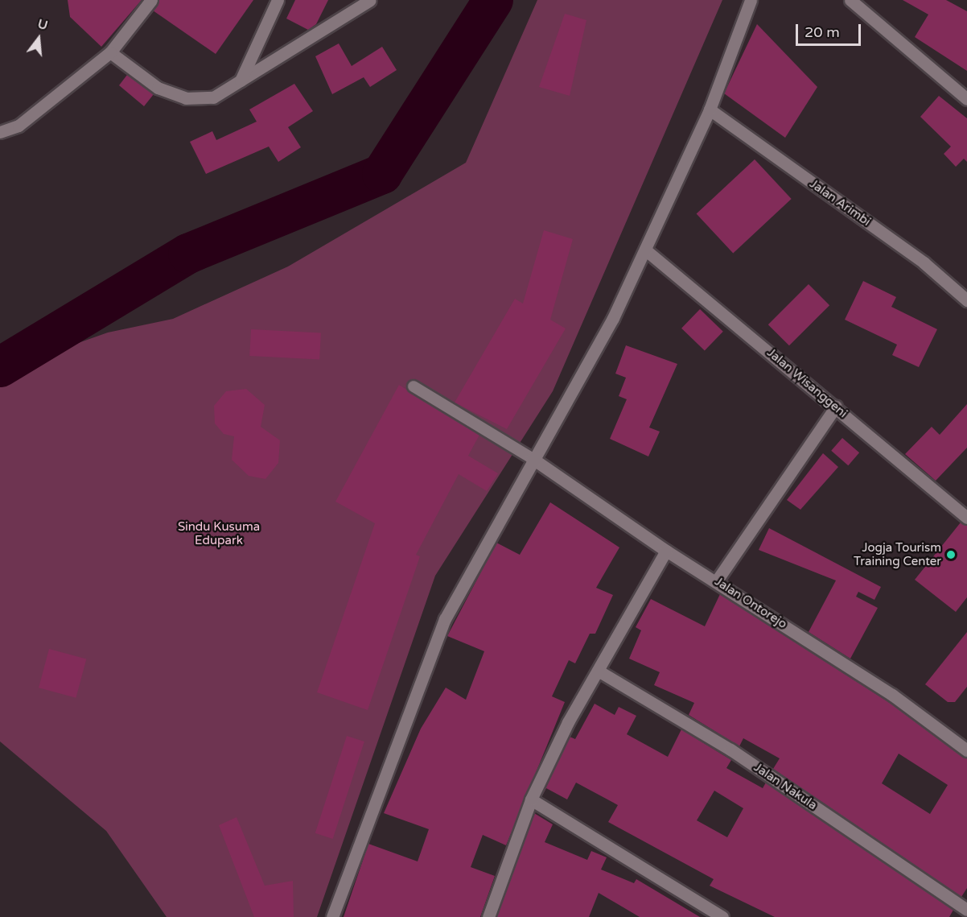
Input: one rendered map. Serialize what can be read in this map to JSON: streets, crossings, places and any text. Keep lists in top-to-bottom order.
{
  "streets": {
    "street": [
      "Jalan Arimbi",
      "Jalan Wisanggeni",
      "Jalan Ontorejo",
      "Jalan Nakula"
    ]
  },
  "parks": ["Sindu Kusuma Edupark"],
  "places": ["Jogja Tourism Training Center"],
  "scale_bar": "20 m",
  "north": "top"
}
